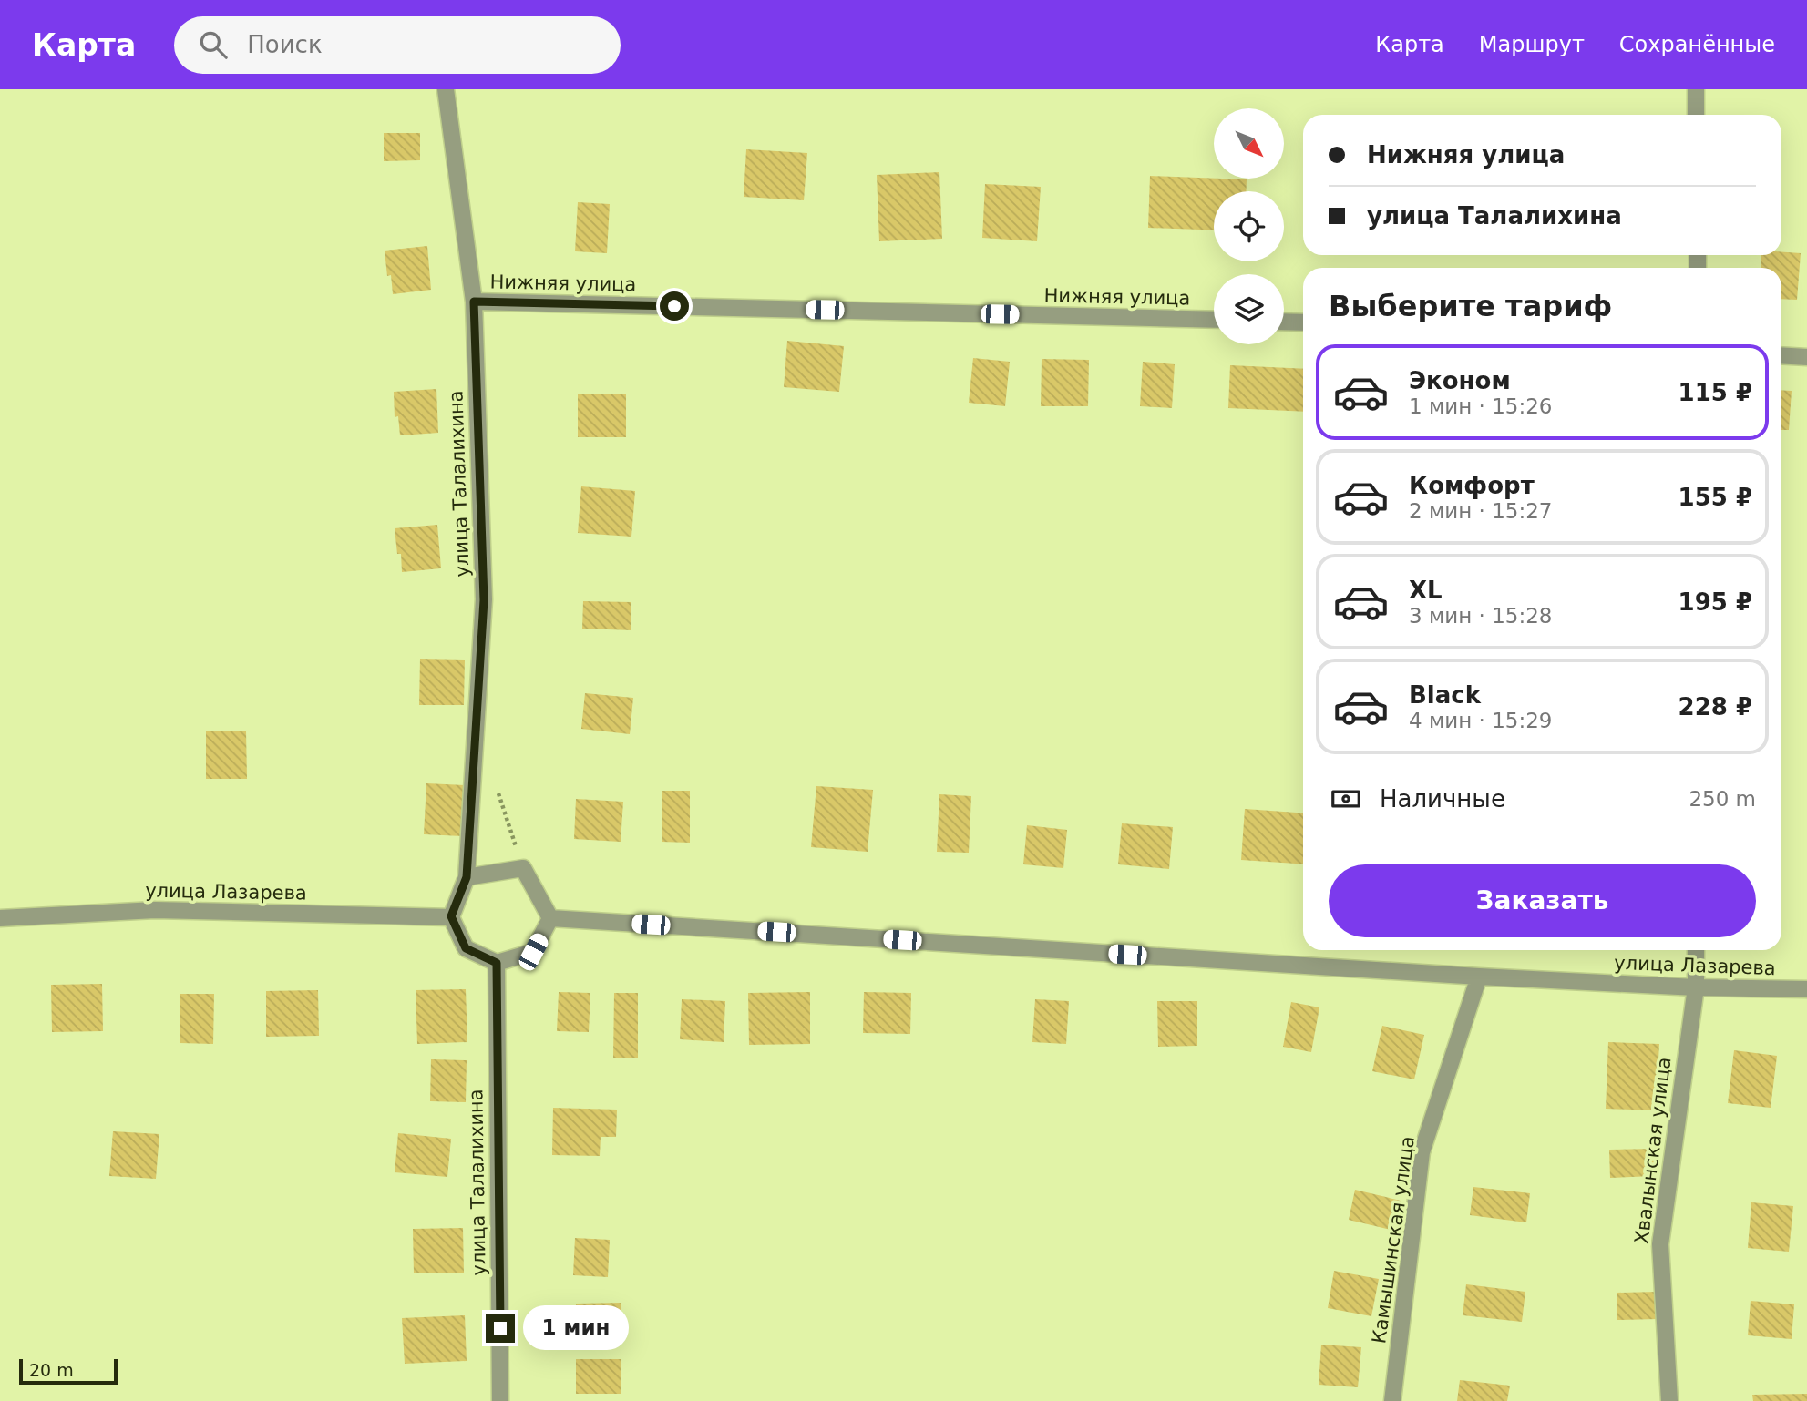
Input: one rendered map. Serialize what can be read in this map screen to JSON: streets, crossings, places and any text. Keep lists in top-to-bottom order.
{
  "streets": {
    "street": [
      "Нижняя улица",
      "улица Талалихина",
      "улица Лазарева",
      "Хвалынская улица",
      "Камышинская улица"
    ]
  },
  "crossings": [
    ["Нижняя улица", "улица Талалихина"],
    ["улица Талалихина", "улица Лазарева"],
    ["улица Лазарева", "Хвалынская улица"],
    ["улица Лазарева", "Камышинская улица"]
  ],
  "scale_bar": "20 m",
  "north": "bottom right",
  "page": {
    "header": "Карта",
    "search": "Поиск",
    "nav": ["Карта", "Маршрут", "Сохранённые"],
    "banner": ["Нижняя улица", "улица Талалихина"],
    "heading": "Выберите тариф",
    "list": [
      {
        "name": "Эконом",
        "note": "1 мин · 15:26",
        "value": "115 ₽"
      },
      {
        "name": "Комфорт",
        "note": "2 мин · 15:27",
        "value": "155 ₽"
      },
      {
        "name": "XL",
        "note": "3 мин · 15:28",
        "value": "195 ₽"
      },
      {
        "name": "Black",
        "note": "4 мин · 15:29",
        "value": "228 ₽"
      }
    ],
    "pay": ["Наличные", "250 m"],
    "buttons": "Заказать",
    "bubble": "1 мин",
    "scale": "20 m"
  }
}
